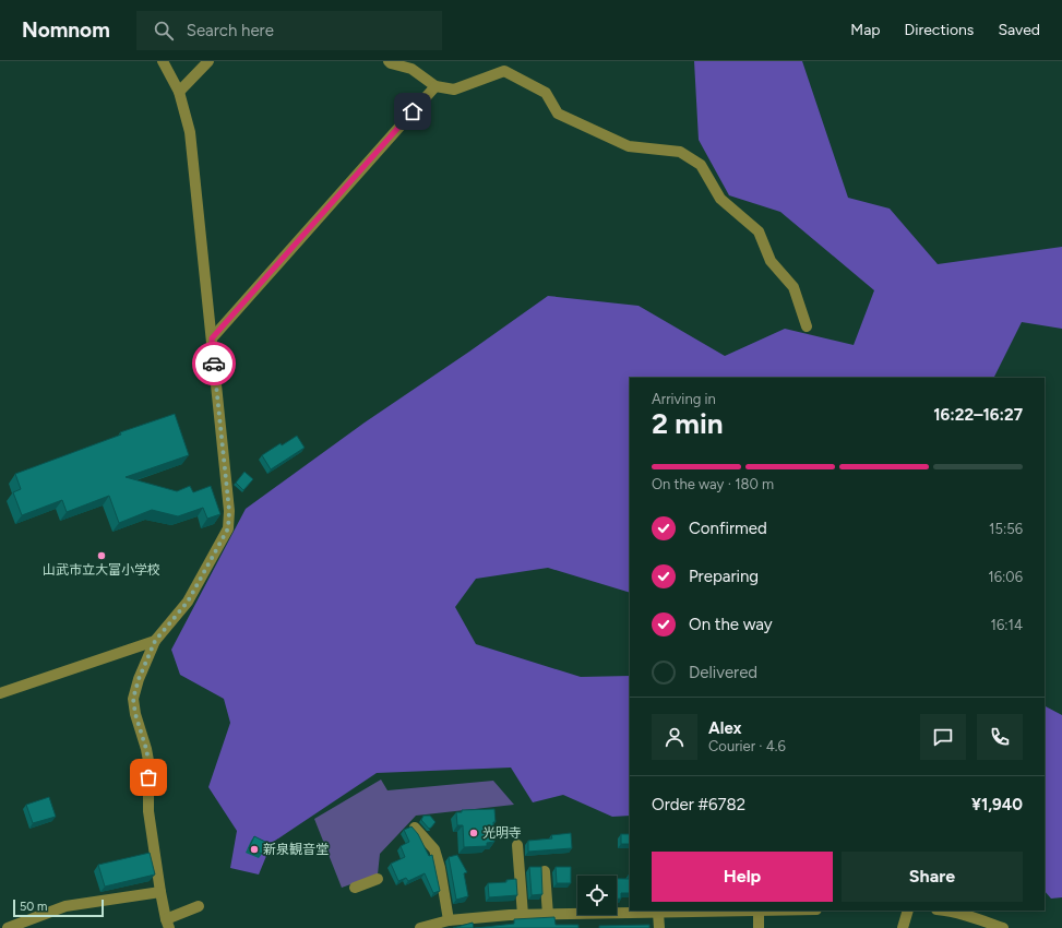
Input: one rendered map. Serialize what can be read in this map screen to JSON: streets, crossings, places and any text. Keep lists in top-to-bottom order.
{
  "places": ["山武市立大富小学校", "光明寺", "新泉観音堂"],
  "scale_bar": "50 m",
  "page": {
    "header": "Nomnom",
    "search": "Search here",
    "nav": ["Map", "Directions", "Saved"],
    "heading": ["2 min", "Arriving in", "16:22–16:27"],
    "panel": [
      "Alex",
      "Courier · 4.6",
      "Order #6782",
      "¥1,940"
    ],
    "bar": "On the way · 180 m",
    "list": [
      ["Confirmed", "15:56"],
      ["Preparing", "16:06"],
      ["On the way", "16:14"],
      "Delivered"
    ],
    "buttons": ["Help", "Share"],
    "scale": "50 m"
  }
}
